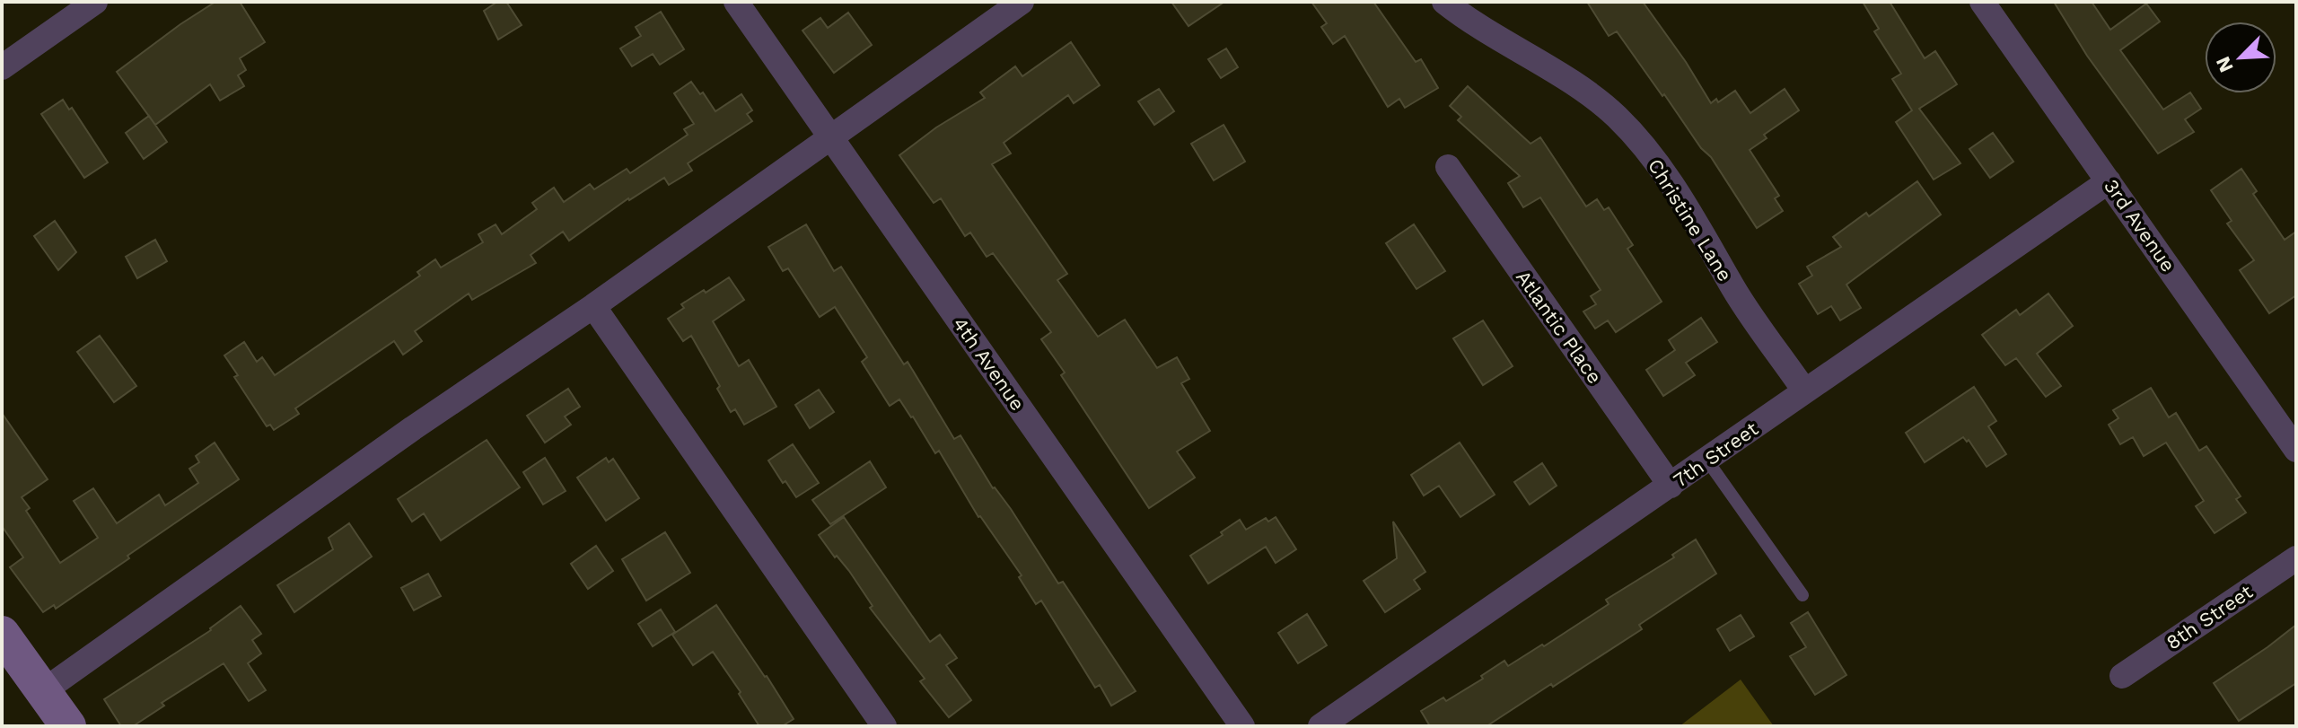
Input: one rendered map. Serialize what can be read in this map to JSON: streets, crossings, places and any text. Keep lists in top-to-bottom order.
{
  "streets": {
    "street": [
      "Christine Lane",
      "3rd Avenue",
      "Atlantic Place",
      "4th Avenue",
      "7th Street",
      "8th Street"
    ]
  },
  "crossings": [
    ["Christine Lane", "7th Street"],
    ["3rd Avenue", "7th Street"],
    ["Atlantic Place", "7th Street"]
  ],
  "north": "bottom left"
}
